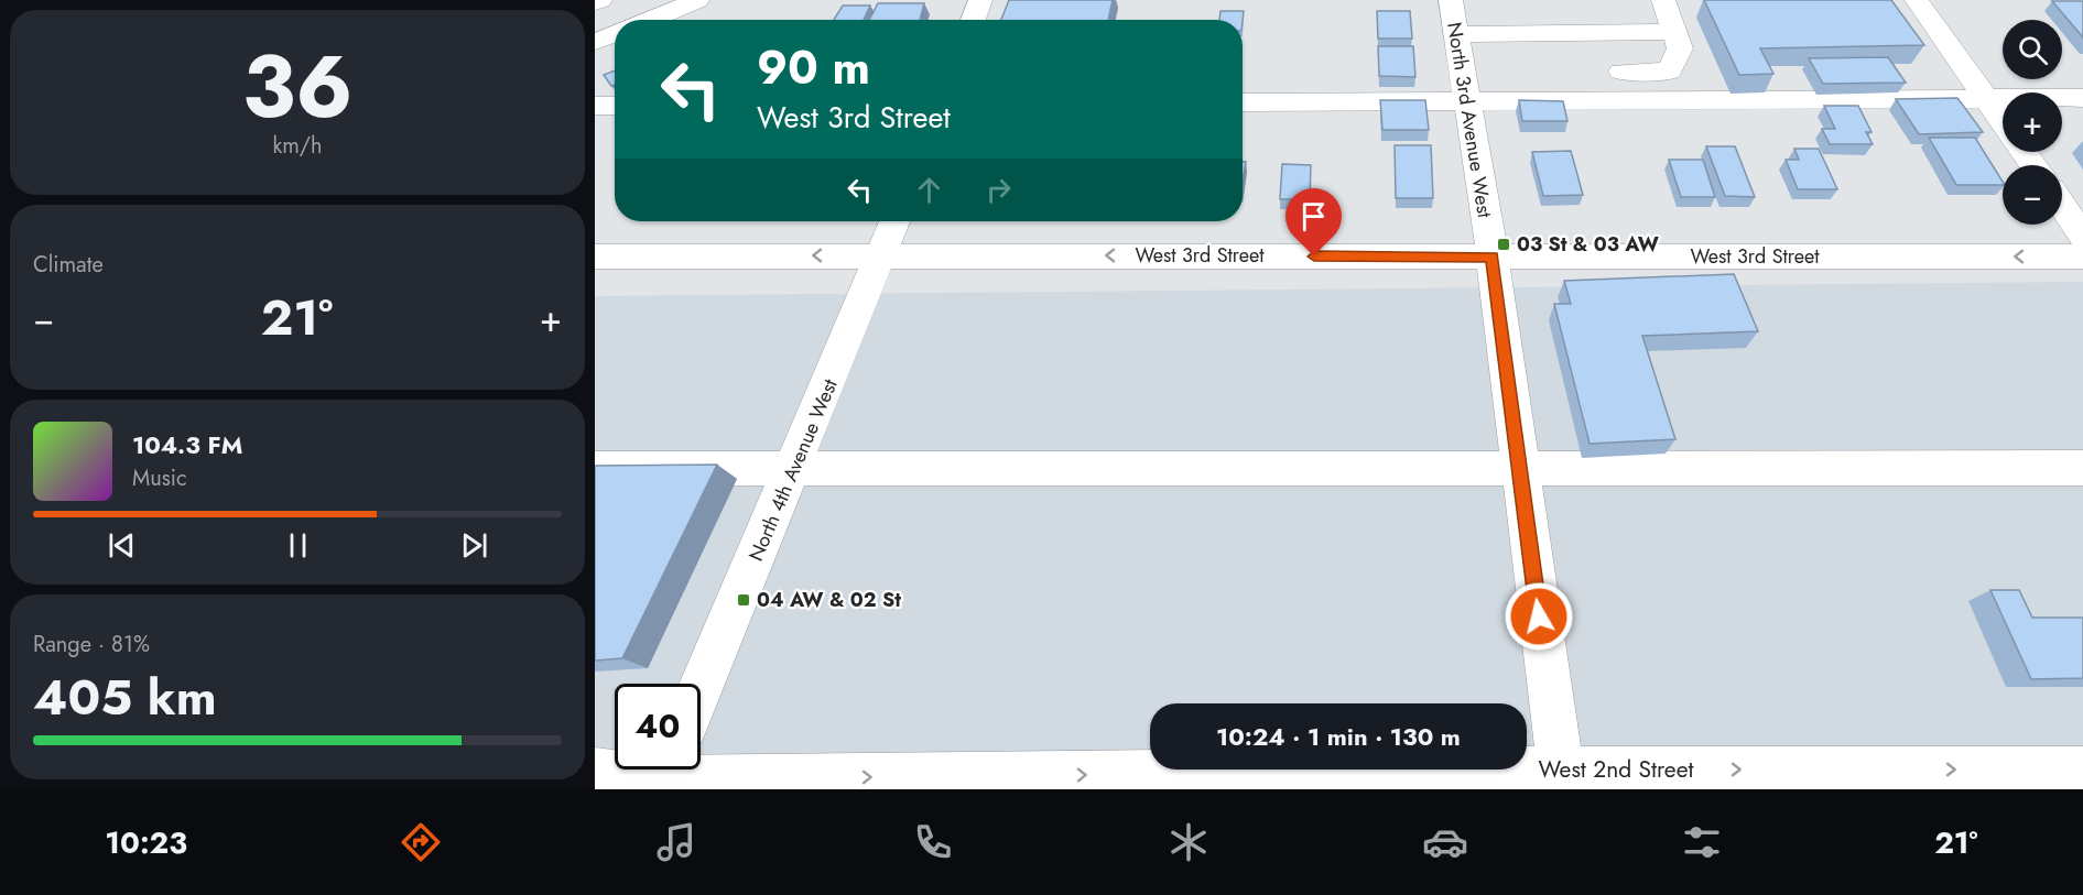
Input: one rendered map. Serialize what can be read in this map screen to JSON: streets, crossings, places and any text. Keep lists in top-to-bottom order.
{
  "streets": {
    "main road": [
      "North 3rd Avenue West",
      "West 3rd Street",
      "North 4th Avenue West",
      "West 2nd Street"
    ]
  },
  "crossings": [
    ["North 3rd Avenue West", "West 3rd Street"],
    ["North 3rd Avenue West", "West 2nd Street"],
    ["West 3rd Street", "North 4th Avenue West"]
  ],
  "places": {
    "transit": ["03 St & 03 AW", "04 AW & 02 St"]
  },
  "page": {
    "tile": [
      ["36", "km/h"],
      "Climate",
      ["Range · 81%", "405 km"]
    ],
    "map_buttons": ["+", "−"],
    "turn": ["90 m", "West 3rd Street"],
    "heat": ["−", "21°", "+"],
    "song": ["104.3 FM", "Music"],
    "limit": "40",
    "trip": "10:24 · 1 min · 130 m",
    "tabs": ["10:23", "21°"]
  }
}
